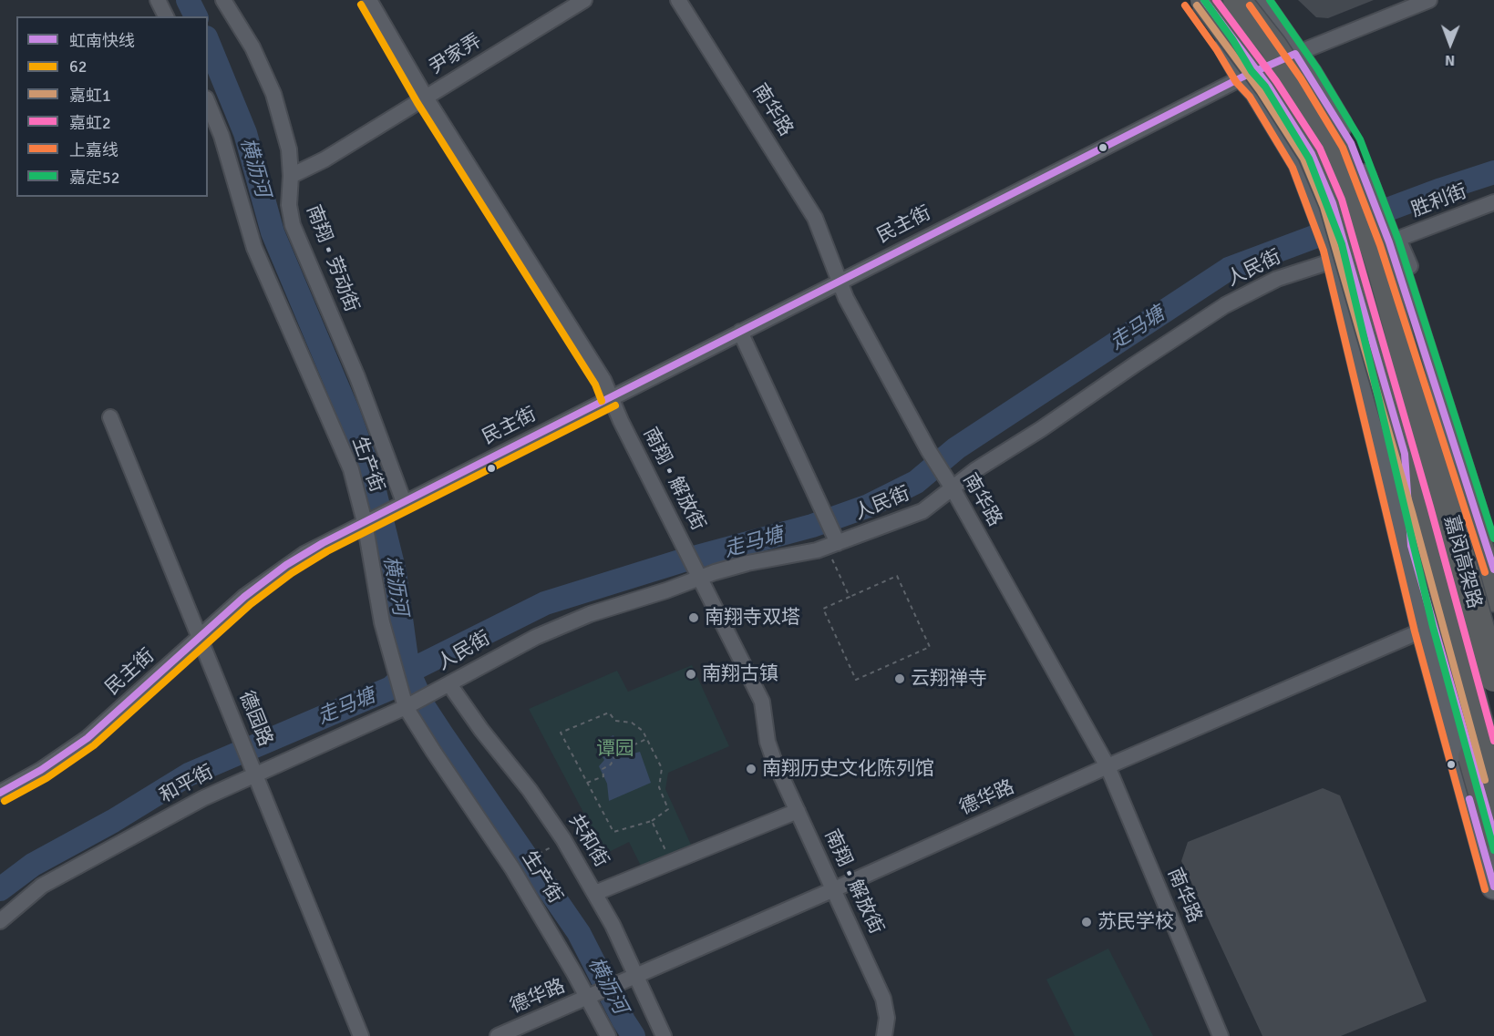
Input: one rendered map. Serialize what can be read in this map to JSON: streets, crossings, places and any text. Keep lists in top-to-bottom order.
{
  "streets": {
    "highway": ["嘉闵高架路"],
    "street": [
      "尹家弄",
      "南华路",
      "胜利街",
      "民主街",
      "南翔 • 劳动街",
      "人民街",
      "生产街",
      "南翔 • 解放街",
      "德园路",
      "和平街",
      "德华路",
      "共和街"
    ]
  },
  "crossings": [
    ["尹家弄", "南翔 • 劳动街"],
    ["尹家弄", "南翔 • 解放街"],
    ["南华路", "民主街"],
    ["南华路", "人民街"],
    ["南华路", "德华路"],
    ["民主街", "南翔 • 劳动街"],
    ["民主街", "生产街"],
    ["民主街", "南翔 • 解放街"],
    ["民主街", "德园路"],
    ["人民街", "生产街"],
    ["人民街", "南翔 • 解放街"],
    ["人民街", "和平街"],
    ["人民街", "共和街"],
    ["生产街", "和平街"],
    ["生产街", "德华路"],
    ["南翔 • 解放街", "德华路"],
    ["德园路", "和平街"],
    ["德华路", "共和街"]
  ],
  "water": ["横沥河", "走马塘"],
  "parks": ["谭园"],
  "places": [
    "南翔寺双塔",
    "南翔古镇",
    "云翔禅寺",
    "南翔历史文化陈列馆",
    "苏民学校"
  ],
  "lines": [
    "transit line 虹南快线",
    "transit line 嘉虹2",
    "transit line 嘉定52",
    "transit line 62",
    "transit line 嘉虹1",
    "transit line 上嘉线"
  ],
  "legend": [
    "虹南快线",
    "62",
    "嘉虹1",
    "嘉虹2",
    "上嘉线",
    "嘉定52"
  ],
  "north": "bottom"
}
